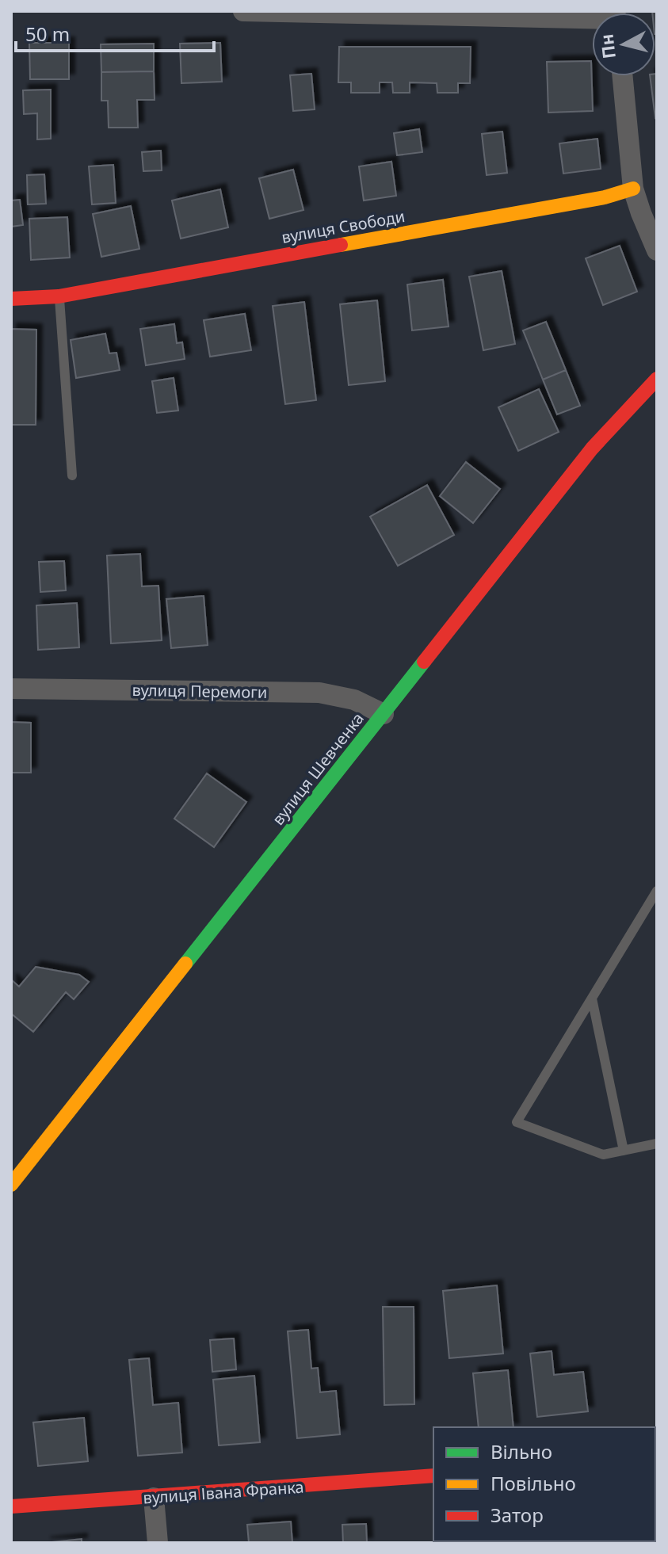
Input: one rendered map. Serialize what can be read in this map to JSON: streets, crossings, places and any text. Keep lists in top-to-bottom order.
{
  "streets": {
    "street": [
      "вулиця Свободи",
      "вулиця Перемоги",
      "вулиця Шевченка",
      "вулиця Івана Франка"
    ]
  },
  "crossings": [
    ["вулиця Перемоги", "вулиця Шевченка"]
  ],
  "legend": ["Вільно", "Повільно", "Затор"],
  "scale_bar": "50 m",
  "north": "left"
}
